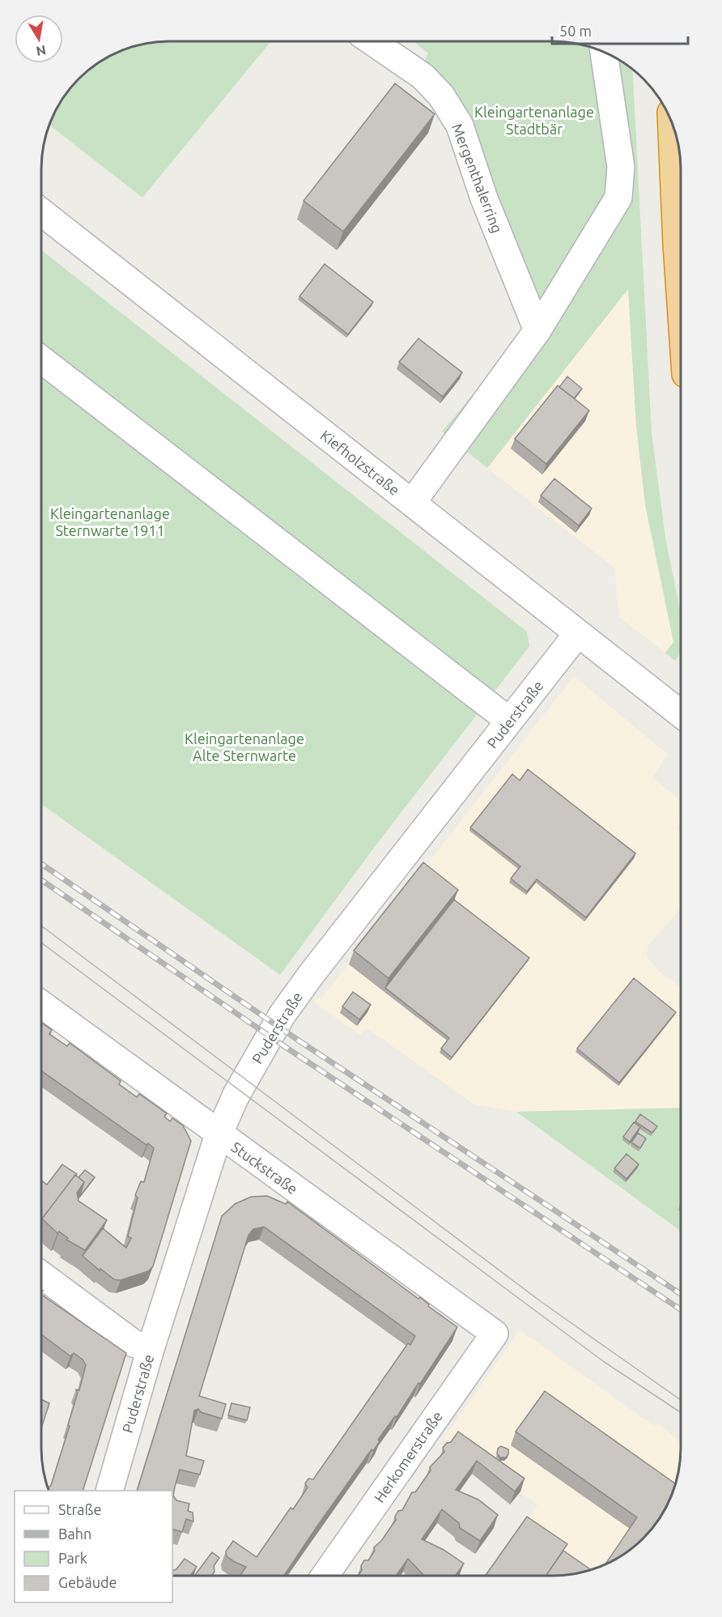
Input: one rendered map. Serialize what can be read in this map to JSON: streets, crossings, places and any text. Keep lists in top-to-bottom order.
{
  "streets": {
    "street": [
      "Mergenthalerring",
      "Kiefholzstraße",
      "Puderstraße",
      "Stuckstraße",
      "Herkomerstraße"
    ]
  },
  "crossings": [
    ["Kiefholzstraße", "Puderstraße"],
    ["Puderstraße", "Stuckstraße"],
    ["Stuckstraße", "Herkomerstraße"]
  ],
  "parks": ["Kleingartenanlage Stadtbär", "Kleingartenanlage Sternwarte 1911", "Kleingartenanlage Alte Sternwarte"],
  "legend": [
    "Straße",
    "Bahn",
    "Park",
    "Gebäude"
  ],
  "scale_bar": "50 m",
  "north": "bottom"
}
